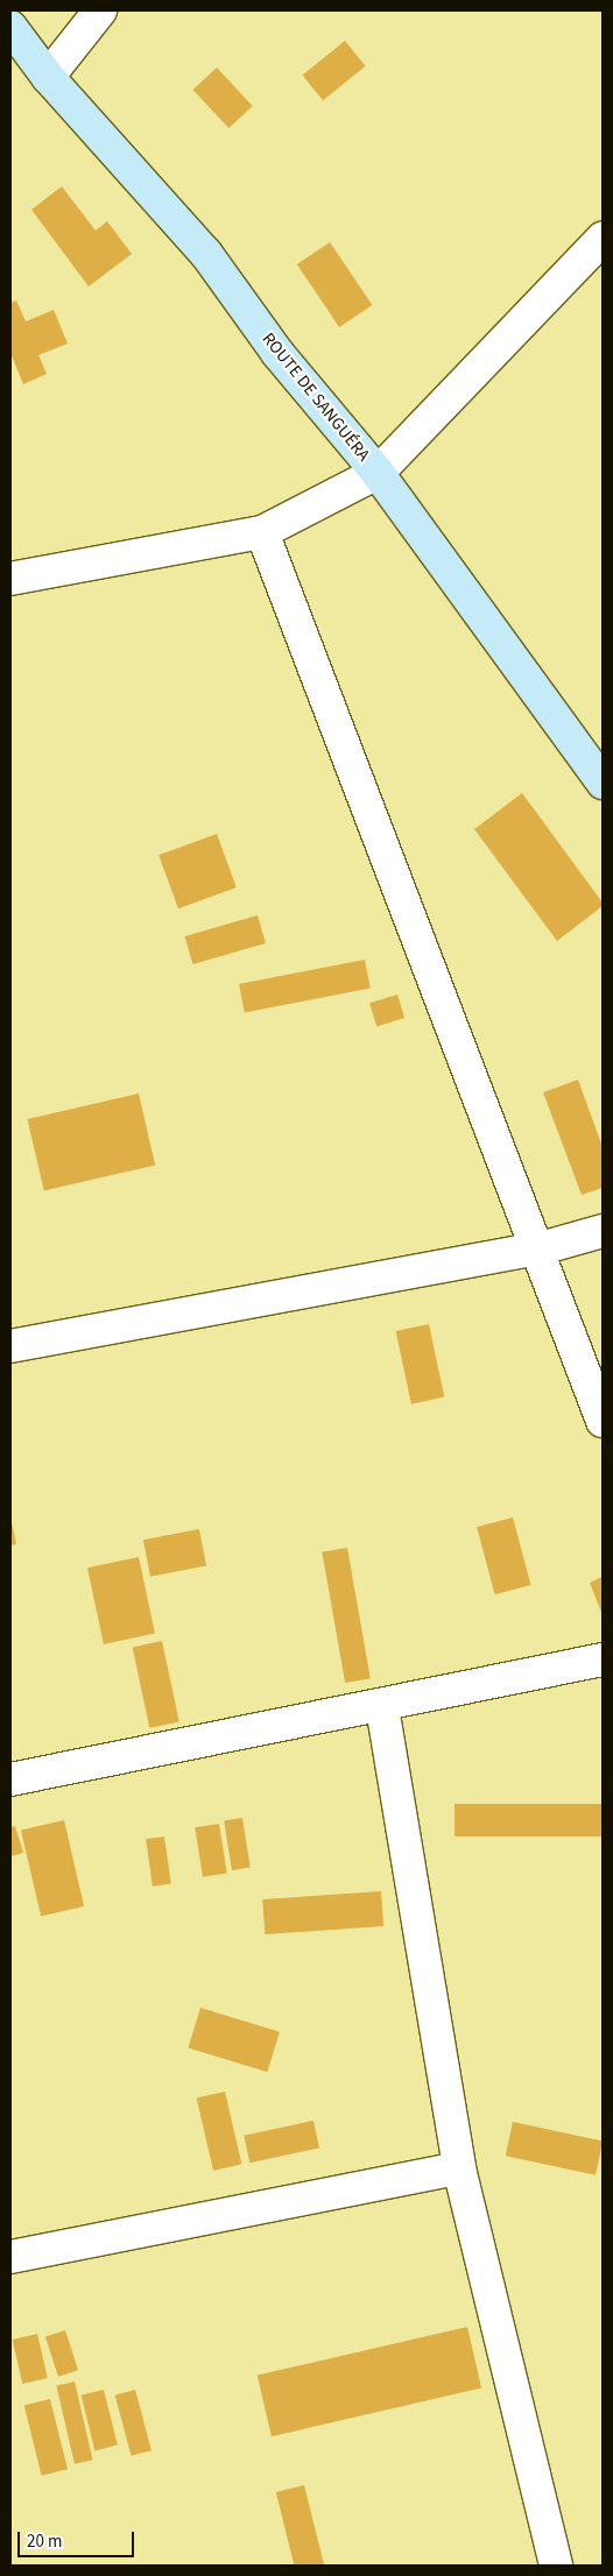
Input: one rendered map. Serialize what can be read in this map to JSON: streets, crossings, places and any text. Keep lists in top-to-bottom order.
{
  "streets": {
    "street": ["ROUTE DE SANGUÉRA"]
  },
  "scale_bar": "20 m"
}
